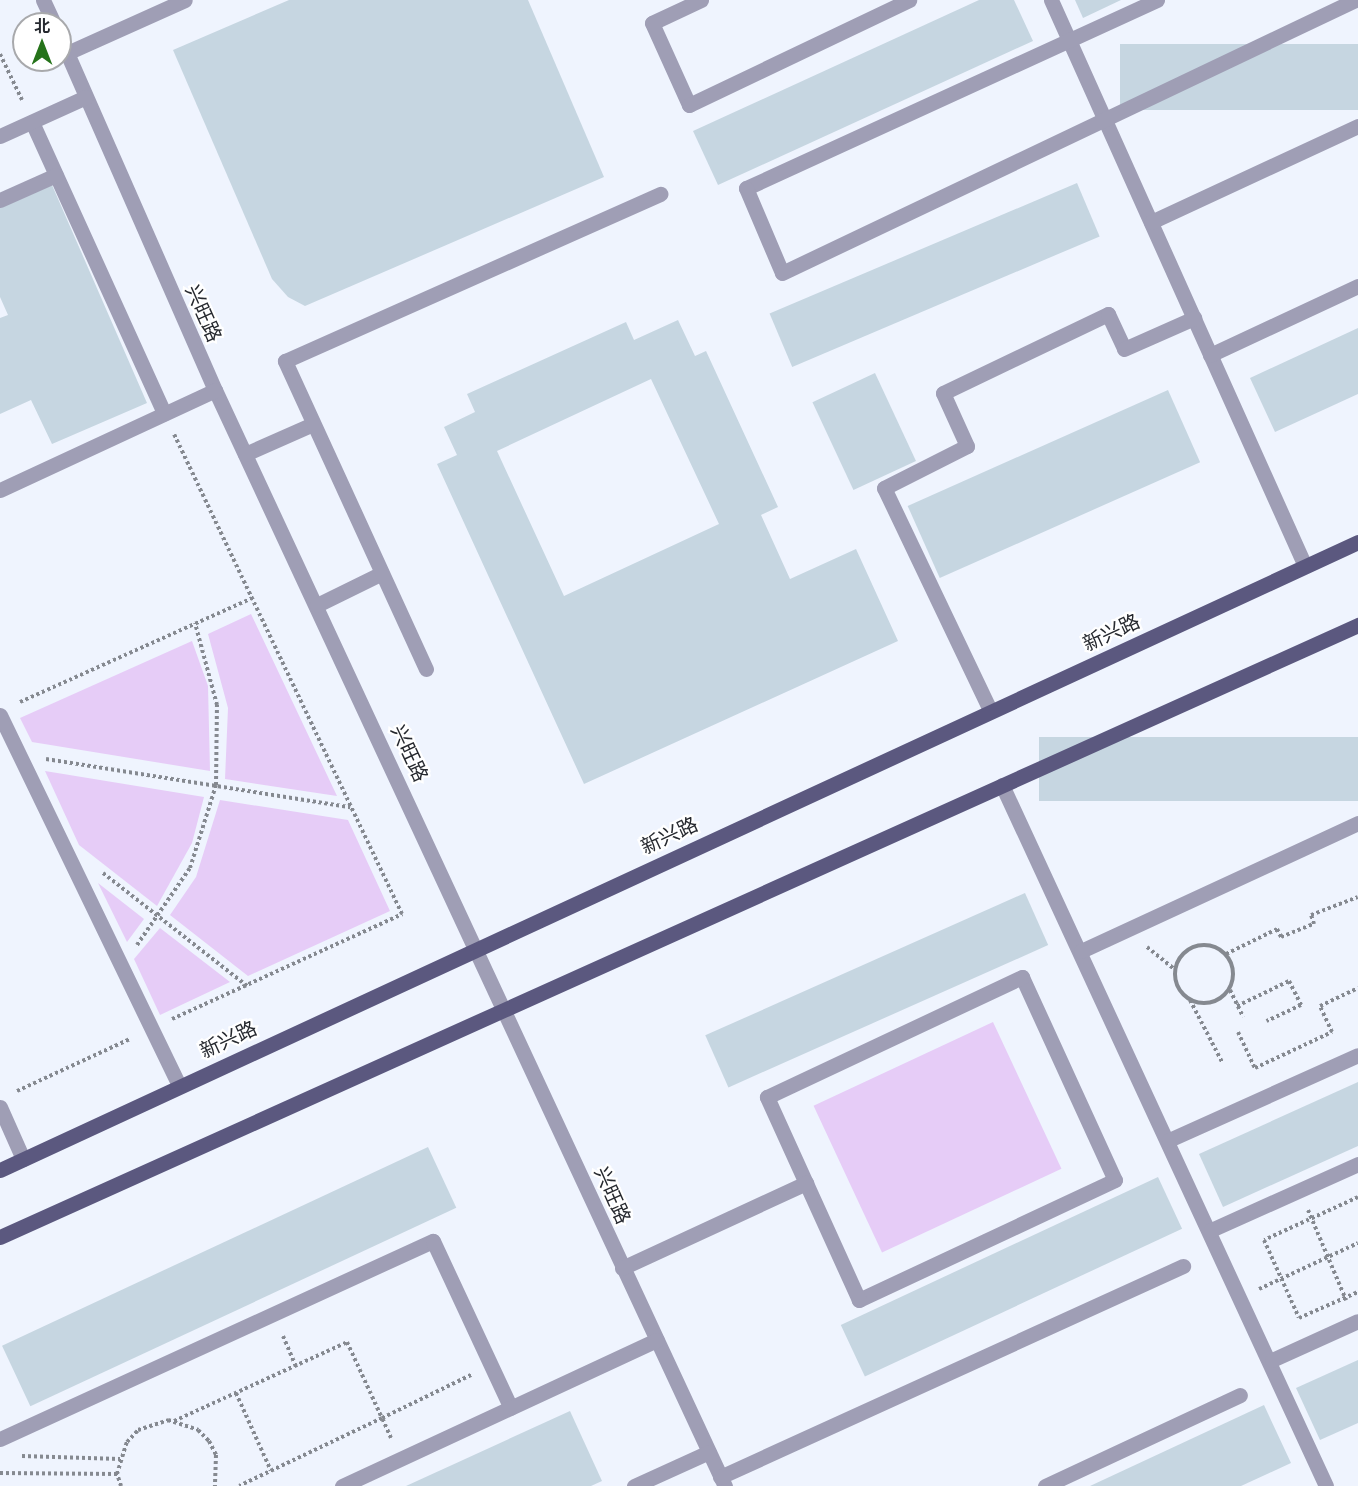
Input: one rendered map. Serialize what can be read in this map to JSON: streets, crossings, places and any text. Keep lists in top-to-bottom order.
{
  "streets": {
    "main road": ["新兴路"],
    "street": ["兴旺路"]
  },
  "crossings": [
    ["兴旺路", "新兴路"]
  ],
  "north": "top"
}
